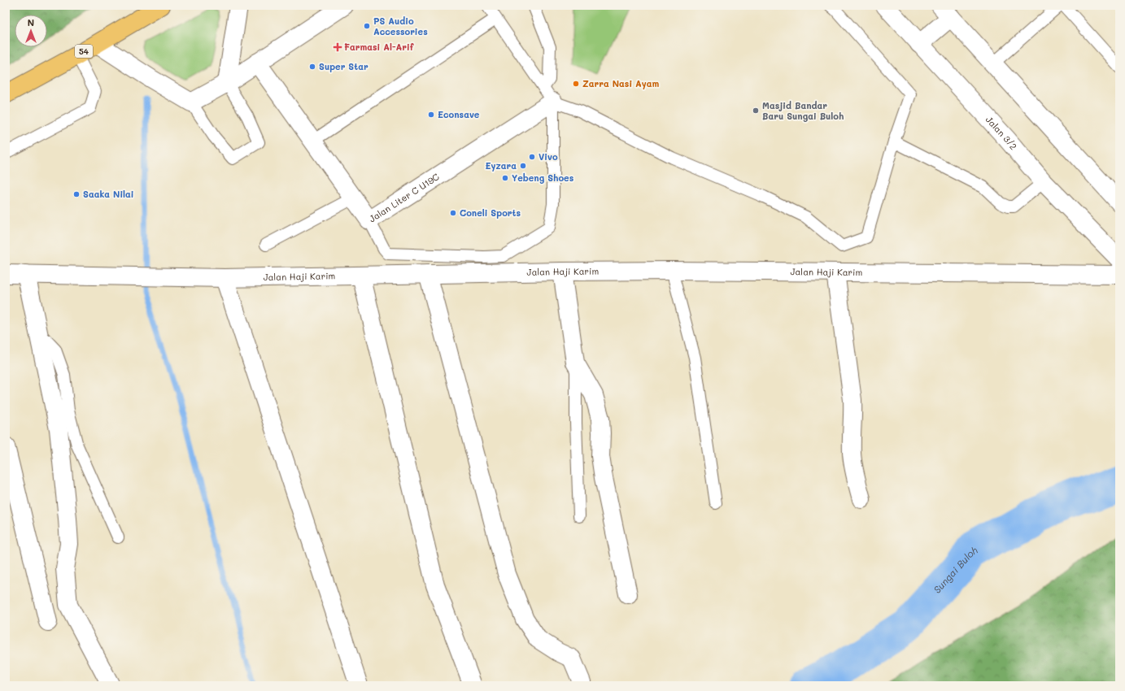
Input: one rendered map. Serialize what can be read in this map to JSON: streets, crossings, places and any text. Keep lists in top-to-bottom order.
{
  "streets": {
    "highway": ["54"],
    "street": ["Jalan 3/2", "Jalan Liter C U19C", "Jalan Haji Karim"]
  },
  "water": ["Sungai Buloh"],
  "places": {
    "other": [
      "PS Audio Accessories",
      "Super Star",
      "Zarra Nasi Ayam",
      "Masjid Bandar Baru Sungai Buloh",
      "Econsave",
      "Vivo",
      "Eyzara",
      "Yebeng Shoes",
      "Saaka Nilai",
      "Coneli Sports"
    ],
    "health": ["Farmasi Al-Arif"]
  },
  "north": "top"
}
